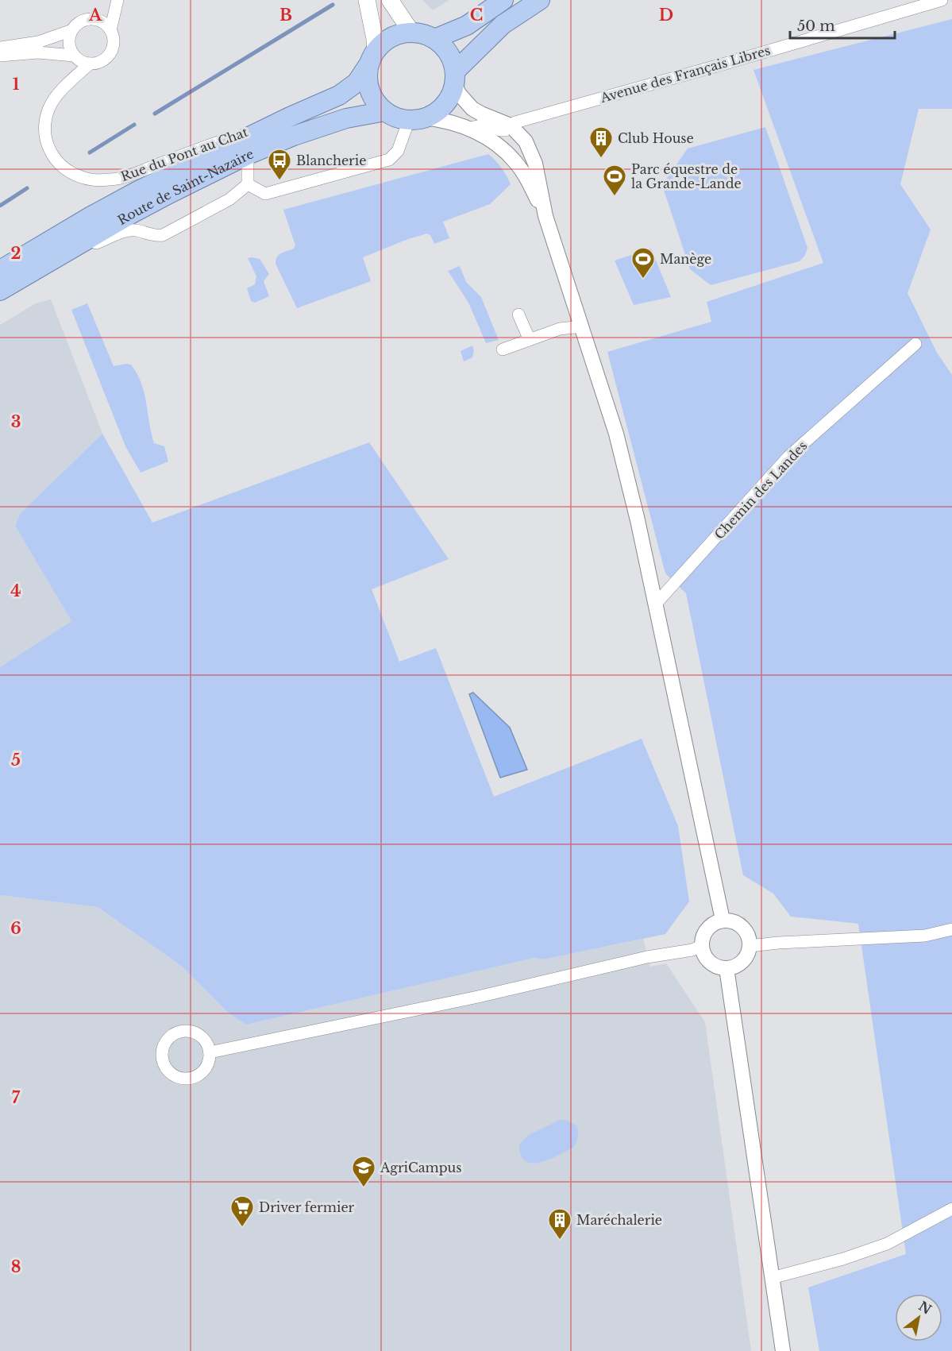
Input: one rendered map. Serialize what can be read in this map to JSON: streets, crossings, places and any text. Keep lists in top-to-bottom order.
{
  "streets": {
    "main road": ["Route de Saint-Nazaire"],
    "street": ["Avenue des Français Libres", "Rue du Pont au Chat", "Chemin des Landes"]
  },
  "crossings": [
    ["Rue du Pont au Chat", "Route de Saint-Nazaire"]
  ],
  "places": {
    "building": ["Club House", "Maréchalerie"],
    "bus stop": ["Blancherie"],
    "sports": ["Parc équestre de la Grande-Lande", "Manège"],
    "school or university": ["AgriCampus"],
    "supermarket": ["Driver fermier"]
  },
  "scale_bar": "50 m",
  "north": "top right",
  "grid": {
    "columns": [
      "A",
      "B",
      "C",
      "D"
    ],
    "rows": [
      "1",
      "2",
      "3",
      "4",
      "5",
      "6",
      "7",
      "8"
    ]
  }
}
